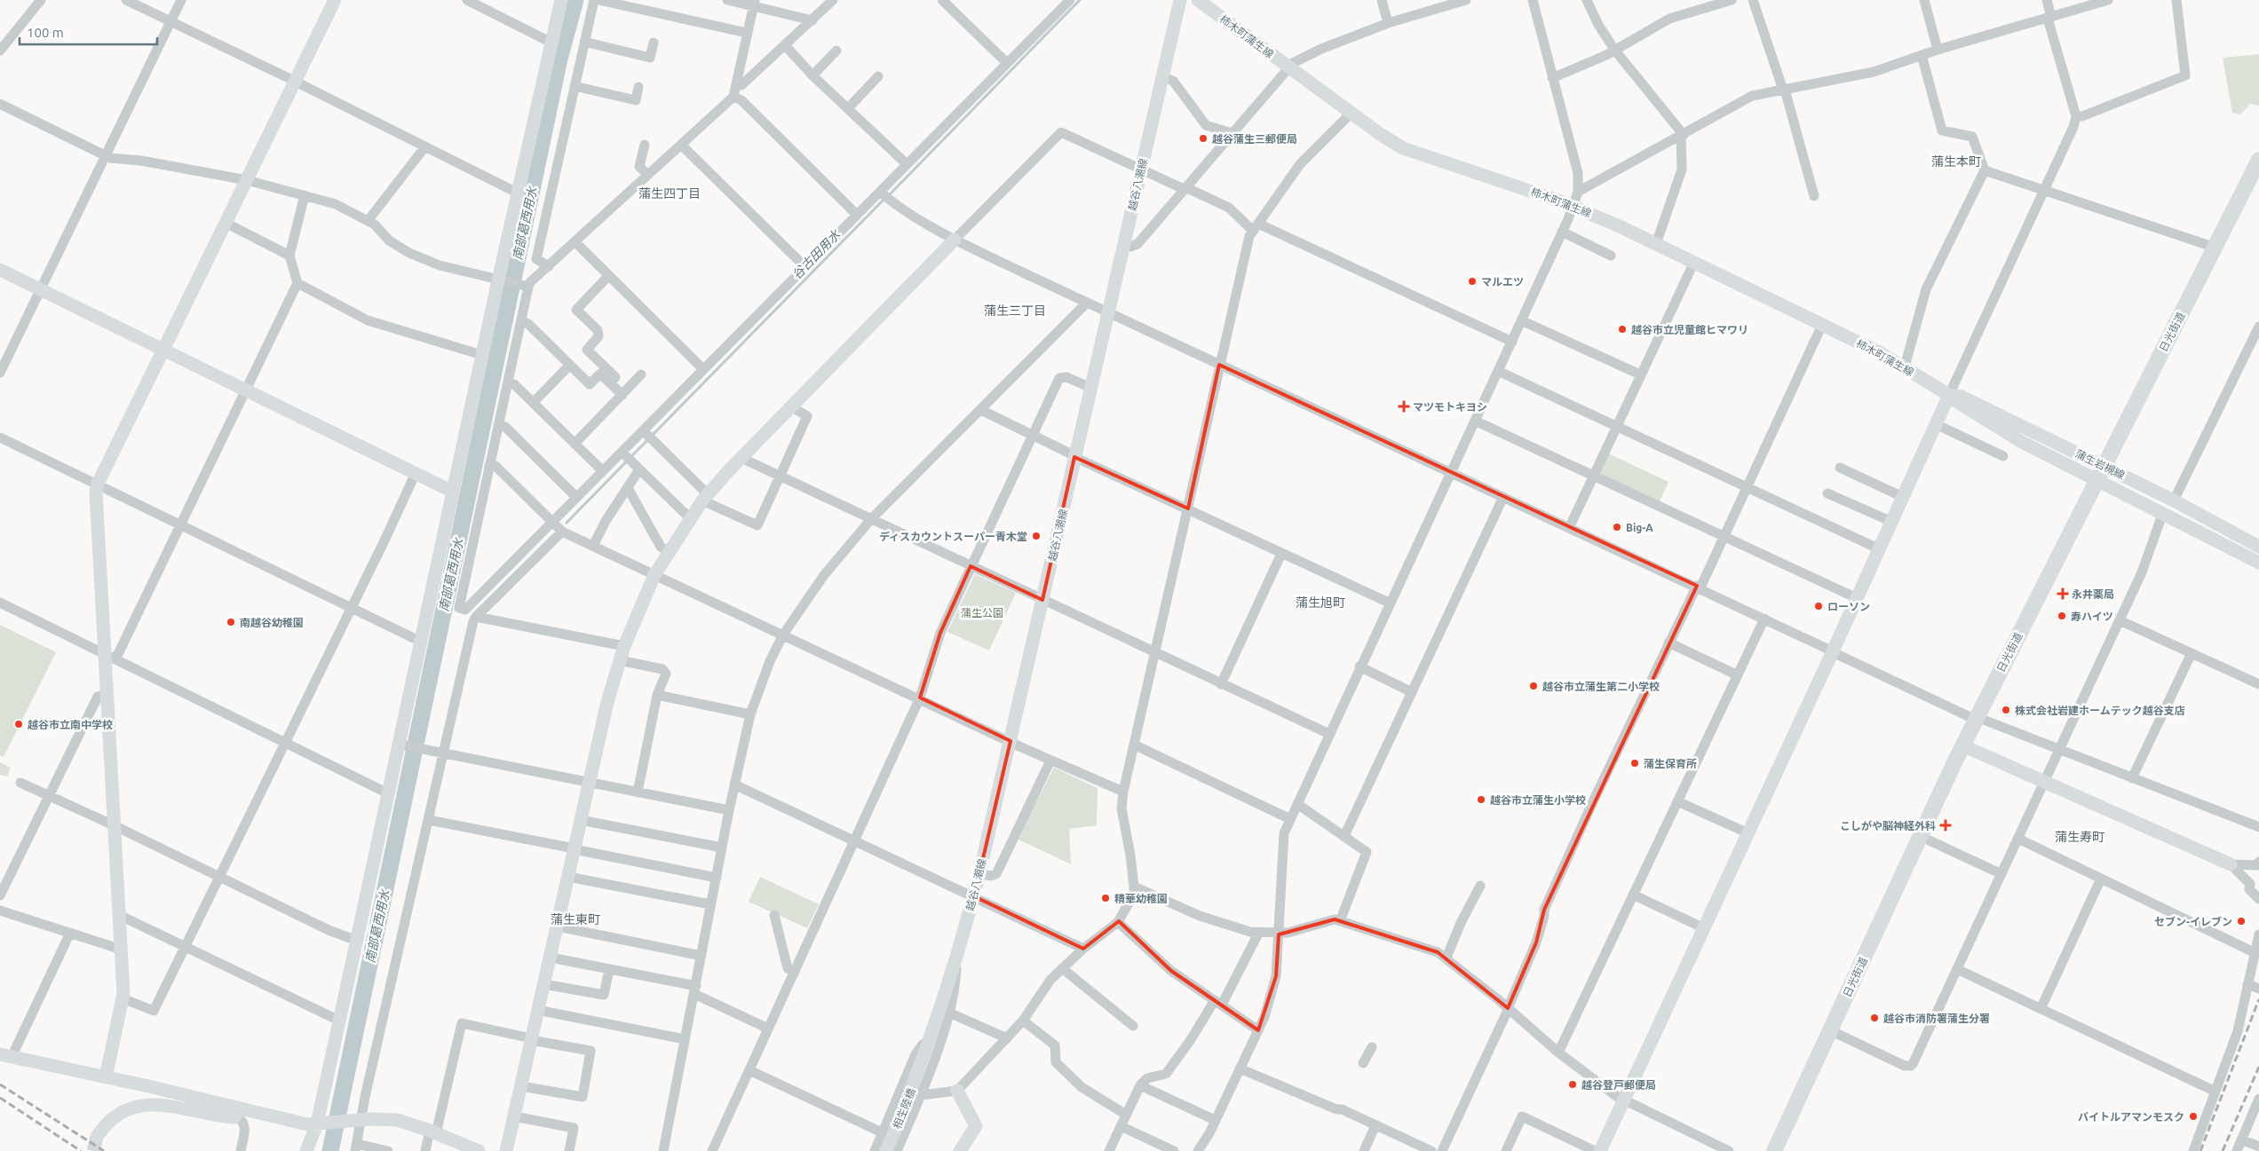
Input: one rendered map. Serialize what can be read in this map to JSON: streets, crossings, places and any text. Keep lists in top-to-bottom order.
{
  "streets": {
    "main road": ["日光街道"],
    "street": [
      "柿木町蒲生線",
      "越谷八潮線",
      "蒲生岩槻線",
      "相生陸橋"
    ]
  },
  "crossings": [
    ["柿木町蒲生線", "日光街道"],
    ["柿木町蒲生線", "蒲生岩槻線"],
    ["越谷八潮線", "相生陸橋"],
    ["日光街道", "蒲生岩槻線"]
  ],
  "districts": [
    "蒲生本町",
    "蒲生四丁目",
    "蒲生三丁目",
    "蒲生旭町",
    "蒲生寿町",
    "蒲生東町"
  ],
  "water": ["南部葛西用水", "谷古田用水"],
  "parks": ["蒲生公園"],
  "places": {
    "other": [
      "越谷蒲生三郵便局",
      "マルエツ",
      "越谷市立児童館ヒマワリ",
      "Big-A",
      "ディスカウントスーパー青木堂",
      "ローソン",
      "寿ハイツ",
      "南越谷幼稚園",
      "越谷市立蒲生第二小学校",
      "株式会社岩建ホームテック越谷支店",
      "越谷市立南中学校",
      "蒲生保育所",
      "越谷市立蒲生小学校",
      "精華幼稚園",
      "セブン-イレブン",
      "越谷市消防署蒲生分署",
      "越谷登戸郵便局",
      "バイトルアマンモスク"
    ],
    "health": ["マツモトキヨシ", "永井薬局", "こしがや脳神経外科"]
  },
  "scale_bar": "100 m"
}
